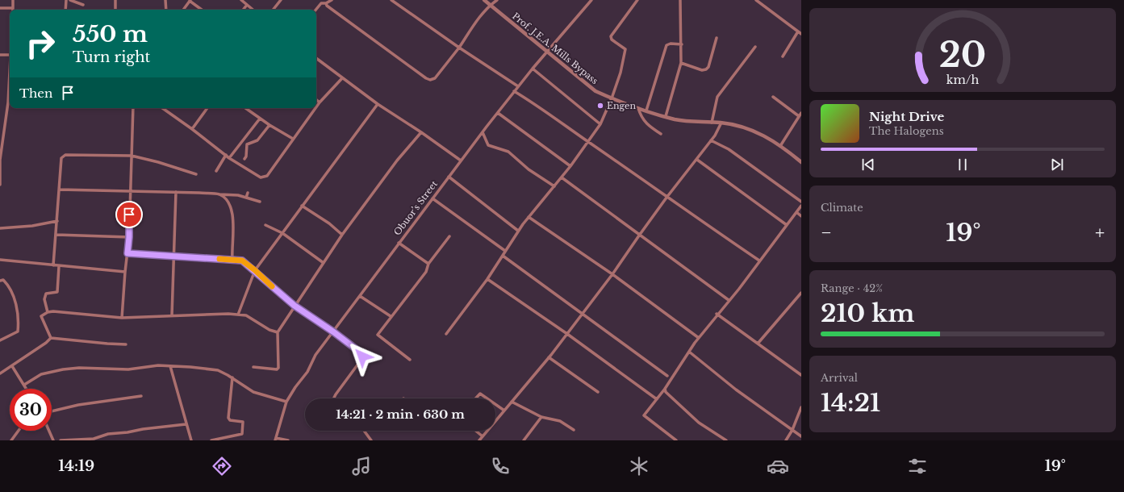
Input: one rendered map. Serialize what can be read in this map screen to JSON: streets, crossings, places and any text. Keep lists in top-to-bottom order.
{
  "streets": {
    "street": ["Prof. J.E.A. Mills Bypass", "Obuor’s Street"]
  },
  "crossings": [
    ["Prof. J.E.A. Mills Bypass", "Obuor’s Street"]
  ],
  "places": ["Engen"],
  "page": {
    "turn": ["550 m", "Turn right"],
    "then": "Then",
    "song": ["Night Drive", "The Halogens"],
    "tile": [
      "Climate",
      ["Range · 42%", "210 km"],
      ["Arrival", "14:21"]
    ],
    "heat": ["−", "19°", "+"],
    "limit": "30",
    "trip": "14:21 · 2 min · 630 m",
    "tabs": ["14:19", "19°"],
    "gauge": ["20", "km/h"]
  }
}
